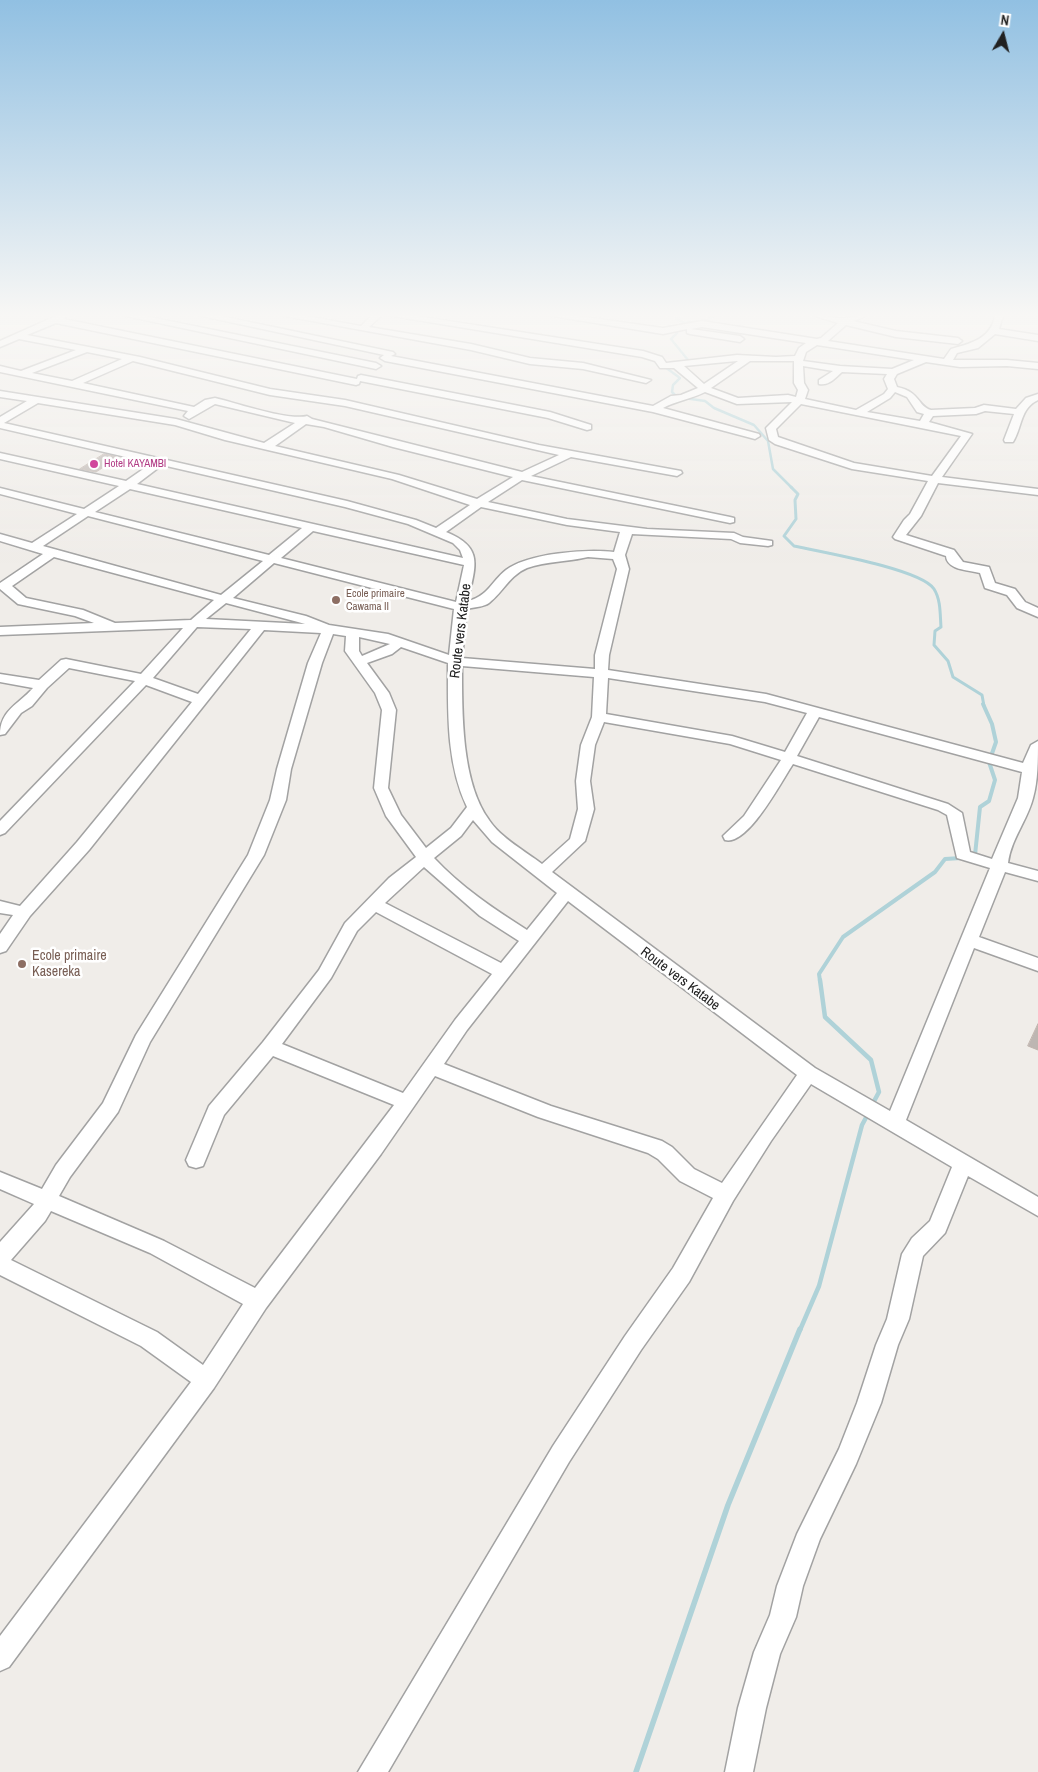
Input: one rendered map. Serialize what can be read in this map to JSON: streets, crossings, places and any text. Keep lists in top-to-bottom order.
{
  "streets": {
    "street": ["Route vers Katabe"]
  },
  "places": ["Hotel KAYAMBI", "Ecole primaire Cawama II", "Ecole primaire Kasereka"],
  "north": "top"
}
